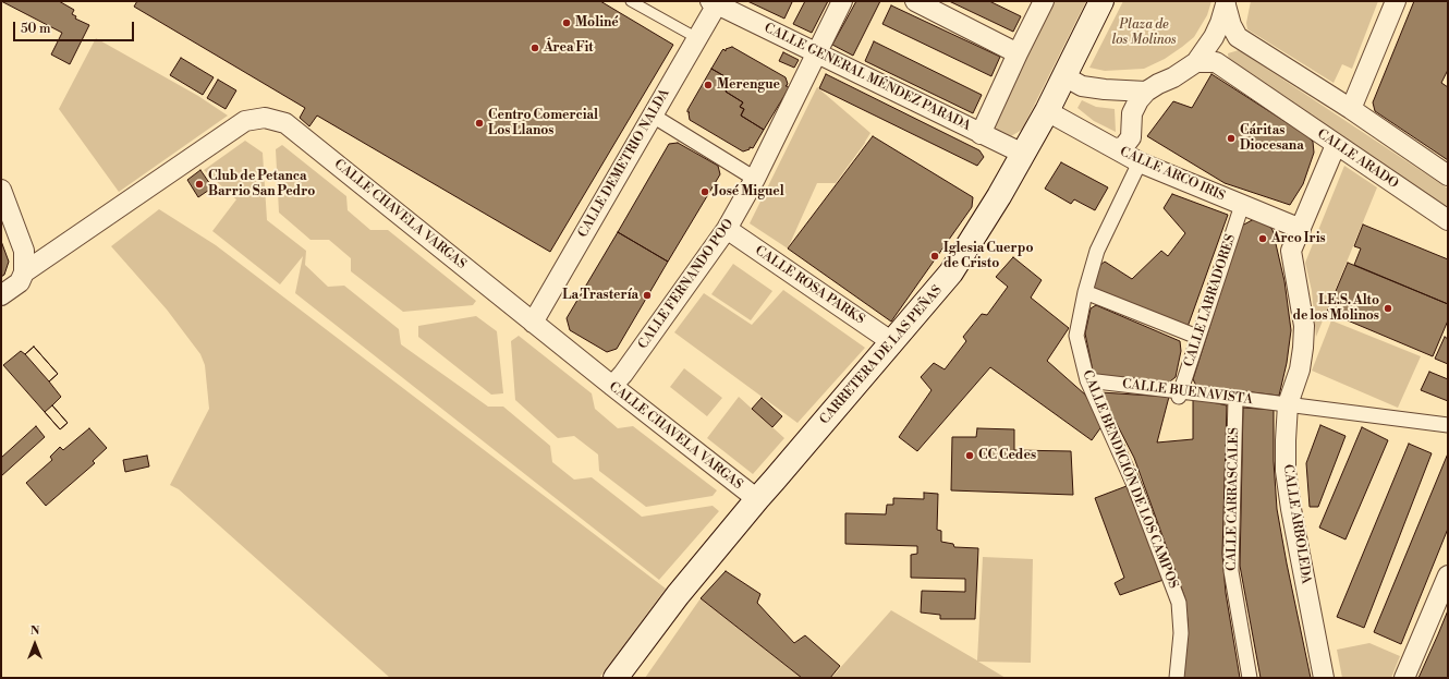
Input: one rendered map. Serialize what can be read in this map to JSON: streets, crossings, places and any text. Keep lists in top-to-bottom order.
{
  "streets": {
    "main road": ["CARRETERA DE LAS PEÑAS"],
    "street": [
      "CALLE GENERAL MÉNDEZ PARADA",
      "CALLE ARADO",
      "CALLE DEMETRIO NALDA",
      "CALLE ARCO IRIS",
      "CALLE CHAVELA VARGAS",
      "CALLE FERNANDO POO",
      "CALLE ROSA PARKS",
      "CALLE LABRADORES",
      "CALLE BUENAVISTA",
      "CALLE BENDICIÓN DE LOS CAMPOS",
      "CALLE CARRASCALES",
      "CALLE ARBOLEDA"
    ]
  },
  "crossings": [
    ["CALLE GENERAL MÉNDEZ PARADA", "CALLE DEMETRIO NALDA"],
    ["CALLE GENERAL MÉNDEZ PARADA", "CALLE FERNANDO POO"],
    ["CALLE GENERAL MÉNDEZ PARADA", "CARRETERA DE LAS PEÑAS"],
    ["CALLE ARADO", "CALLE ARBOLEDA"],
    ["CALLE DEMETRIO NALDA", "CALLE CHAVELA VARGAS"],
    ["CALLE ARCO IRIS", "CALLE LABRADORES"],
    ["CALLE ARCO IRIS", "CARRETERA DE LAS PEÑAS"],
    ["CALLE ARCO IRIS", "CALLE BENDICIÓN DE LOS CAMPOS"],
    ["CALLE ARCO IRIS", "CALLE ARBOLEDA"],
    ["CALLE CHAVELA VARGAS", "CALLE FERNANDO POO"],
    ["CALLE CHAVELA VARGAS", "CARRETERA DE LAS PEÑAS"],
    ["CALLE FERNANDO POO", "CALLE ROSA PARKS"],
    ["CALLE ROSA PARKS", "CARRETERA DE LAS PEÑAS"],
    ["CALLE LABRADORES", "CALLE BUENAVISTA"],
    ["CALLE BUENAVISTA", "CALLE BENDICIÓN DE LOS CAMPOS"],
    ["CALLE BUENAVISTA", "CALLE CARRASCALES"],
    ["CALLE BUENAVISTA", "CALLE ARBOLEDA"]
  ],
  "parks": ["Plaza de los Molinos"],
  "places": [
    "Moliné",
    "Área Fit",
    "Merengue",
    "Centro Comercial Los Llanos",
    "Cáritas Diocesana",
    "Club de Petanca Barrio San Pedro",
    "José Miguel",
    "Arco Iris",
    "Iglesia Cuerpo de Cristo",
    "La Trastería",
    "I.E.S. Alto de los Molinos",
    "CC Cedes"
  ],
  "scale_bar": "50 m",
  "north": "top"
}
